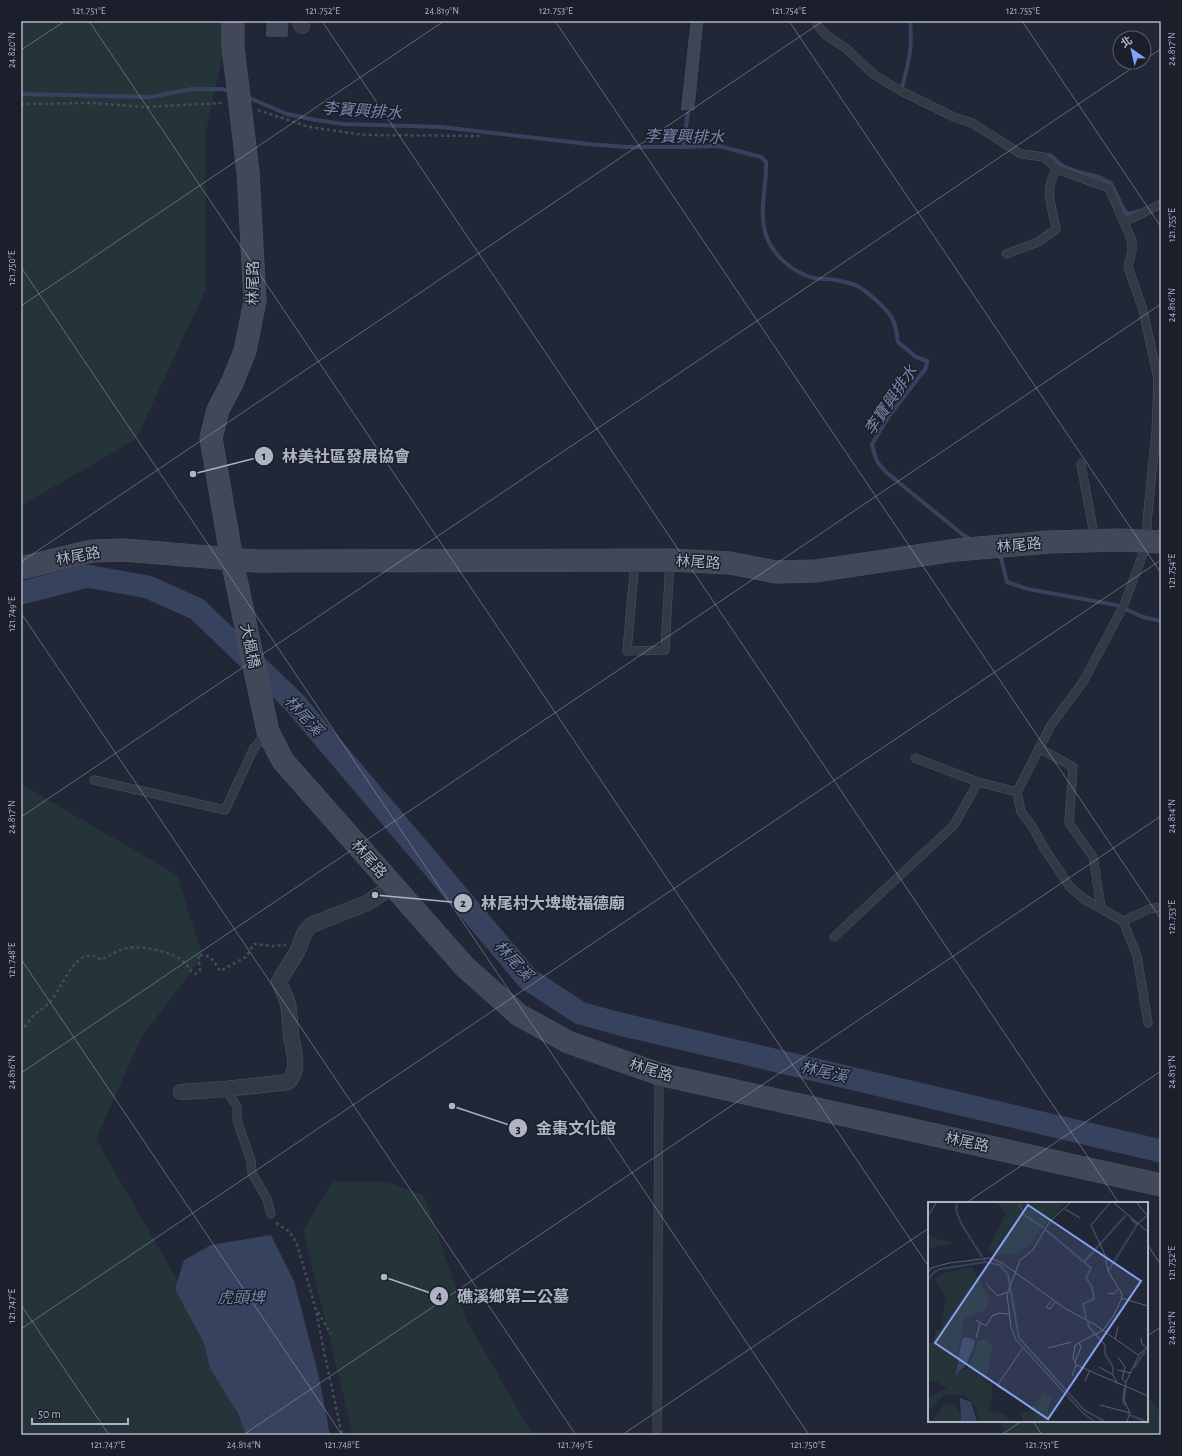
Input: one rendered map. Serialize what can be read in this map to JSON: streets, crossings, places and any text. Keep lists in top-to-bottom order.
{
  "streets": {
    "street": ["林尾路", "大楓橋"]
  },
  "crossings": [
    ["林尾路", "大楓橋"]
  ],
  "water": ["李寶興排水", "林尾溪", "虎頭埤"],
  "places": [
    "林美社區發展協會",
    "林尾村大埤墘福德廟",
    "金棗文化館",
    "礁溪鄉第二公墓"
  ],
  "scale_bar": "50 m",
  "north": "top left",
  "coordinates": [
    "121.751°E",
    "121.752°E",
    "24.819°N",
    "121.753°E",
    "121.754°E",
    "121.755°E",
    "24.817°N",
    "24.820°N",
    "121.750°E",
    "24.816°N",
    "121.749°E",
    "24.814°N",
    "121.748°E",
    "24.813°N",
    "121.747°E",
    "24.812°N"
  ]
}
